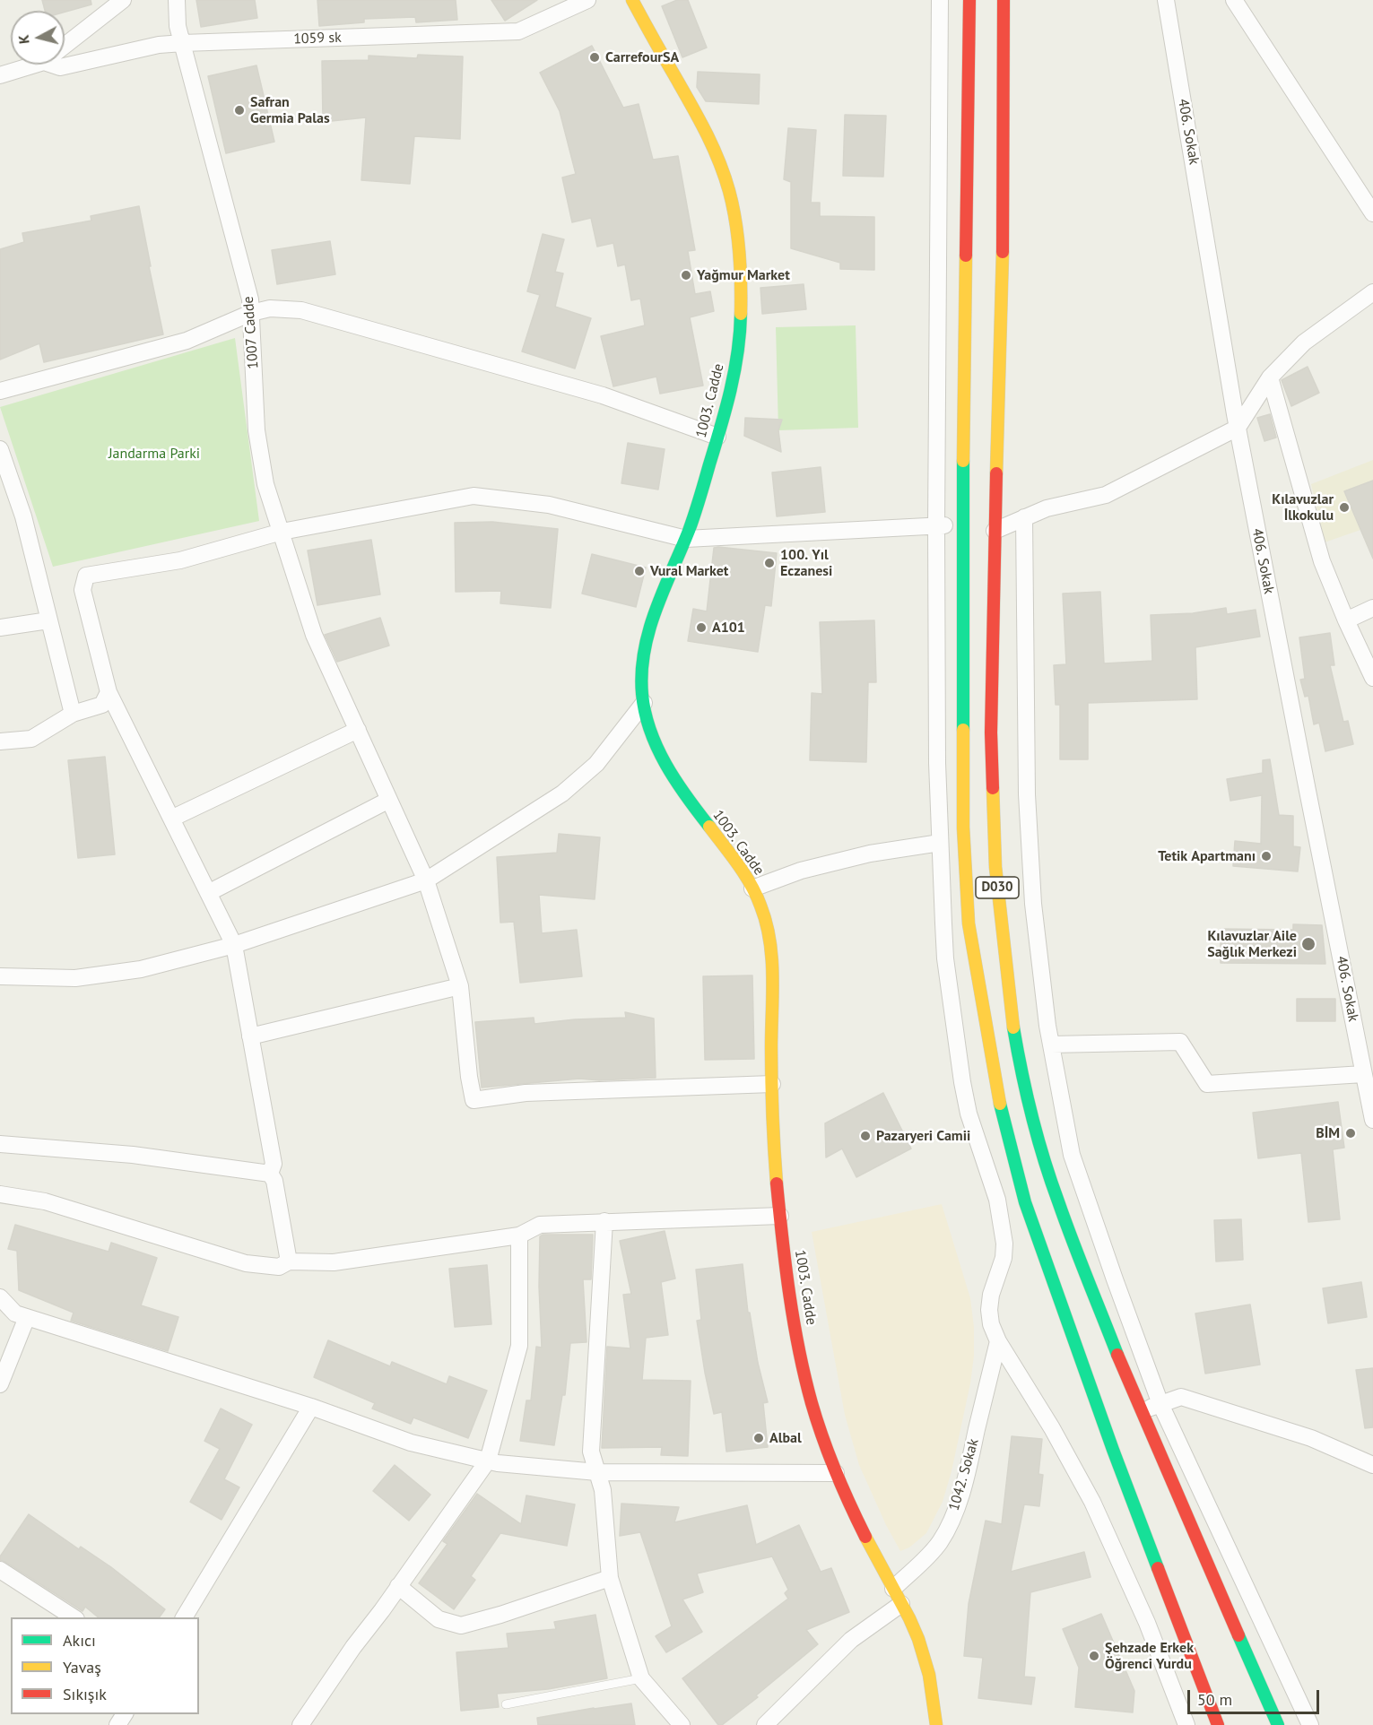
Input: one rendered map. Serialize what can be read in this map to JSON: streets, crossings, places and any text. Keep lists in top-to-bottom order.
{
  "streets": {
    "main road": ["1003. Cadde", "D030"],
    "street": [
      "1059 sk",
      "406. Sokak",
      "1007 Cadde",
      "1042. Sokak"
    ]
  },
  "crossings": [
    ["1059 sk", "1007 Cadde"],
    ["1007 Cadde", "1003. Cadde"],
    ["1003. Cadde", "1042. Sokak"]
  ],
  "parks": ["Jandarma Parki"],
  "places": [
    "CarrefourSA",
    "Safran Germia Palas",
    "Yağmur Market",
    "Kılavuzlar İlkokulu",
    "100. Yıl Eczanesi",
    "Vural Market",
    "A101",
    "Tetik Apartmanı",
    "Kılavuzlar Aile Sağlık Merkezi",
    "BİM",
    "Pazaryeri Camii",
    "Albal",
    "Şehzade Erkek Öğrenci Yurdu"
  ],
  "legend": ["Akıcı", "Yavaş", "Sıkışık"],
  "scale_bar": "50 m",
  "north": "left"
}
